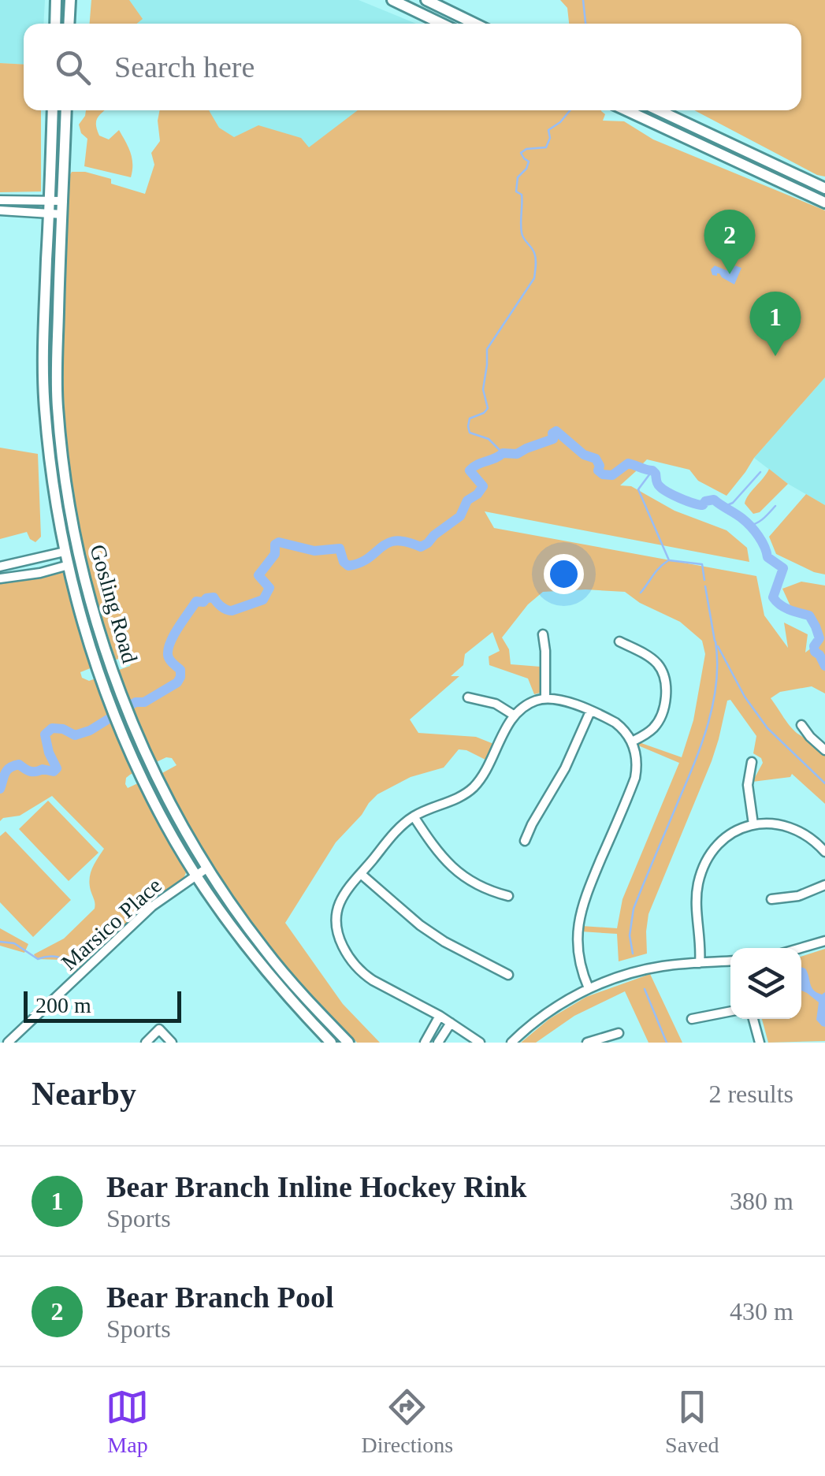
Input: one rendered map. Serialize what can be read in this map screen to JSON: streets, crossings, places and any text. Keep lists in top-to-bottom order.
{
  "streets": {
    "main road": ["Gosling Road"],
    "street": ["Marsico Place"]
  },
  "crossings": [
    ["Gosling Road", "Marsico Place"]
  ],
  "scale_bar": "200 m",
  "page": {
    "search": "Search here",
    "pins": ["2", "1"],
    "scale": "200 m",
    "heading": ["Nearby", "2 results"],
    "list": [
      {
        "mark": "1",
        "name": "Bear Branch Inline Hockey Rink",
        "note": "Sports",
        "value": "380 m"
      },
      {
        "mark": "2",
        "name": "Bear Branch Pool",
        "note": "Sports",
        "value": "430 m"
      }
    ],
    "nav": ["Map", "Directions", "Saved"]
  }
}
